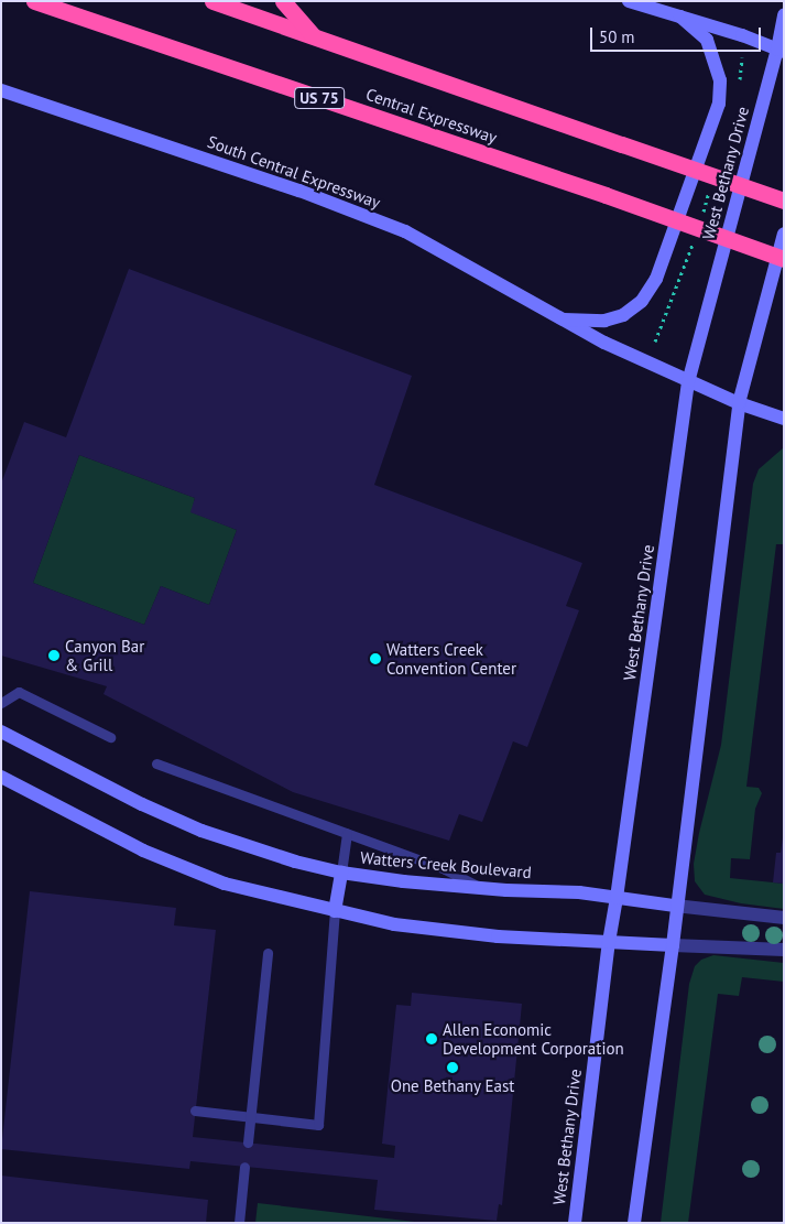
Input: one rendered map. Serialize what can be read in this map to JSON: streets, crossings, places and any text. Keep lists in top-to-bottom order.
{
  "streets": {
    "highway": ["US 75", "Central Expressway"],
    "main road": ["South Central Expressway", "West Bethany Drive", "Watters Creek Boulevard"]
  },
  "crossings": [
    ["South Central Expressway", "West Bethany Drive"],
    ["West Bethany Drive", "Watters Creek Boulevard"]
  ],
  "places": [
    "Canyon Bar & Grill",
    "Watters Creek Convention Center",
    "Allen Economic Development Corporation",
    "One Bethany East"
  ],
  "scale_bar": "50 m"
}
